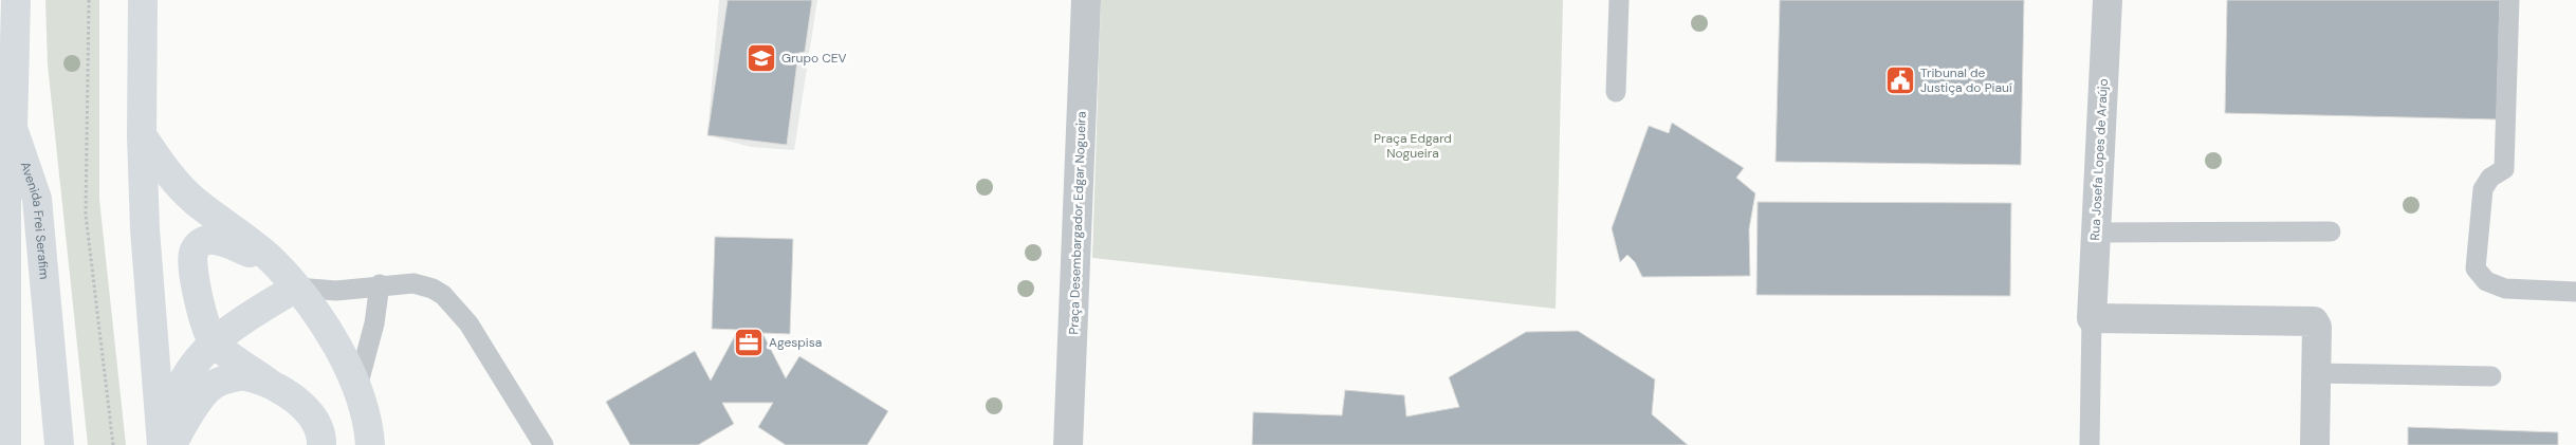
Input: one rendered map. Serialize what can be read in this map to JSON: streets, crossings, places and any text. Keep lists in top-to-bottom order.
{
  "streets": {
    "main road": ["Avenida Frei Serafim"],
    "street": ["Rua Josefa Lopes de Araújo", "Praça Desembargador Edgar Nogueira"]
  },
  "parks": ["Praça Edgard Nogueira"],
  "places": {
    "school or university": ["Grupo CEV"],
    "public building": ["Tribunal de Justiça do Piauí"],
    "office": ["Agespisa"]
  }
}
